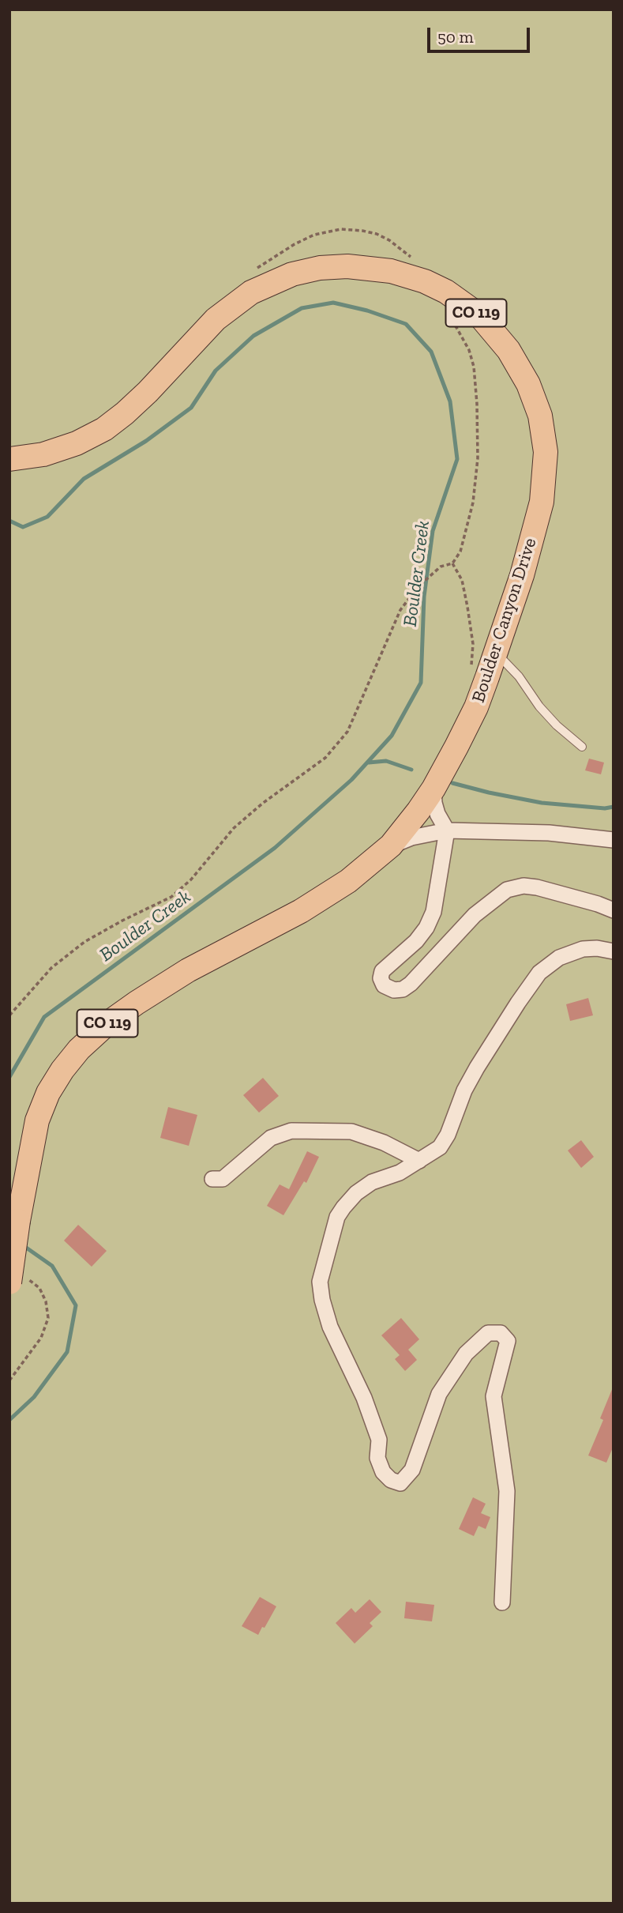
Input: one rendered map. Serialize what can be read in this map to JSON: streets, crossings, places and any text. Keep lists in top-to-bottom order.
{
  "streets": {
    "main road": ["CO 119", "Boulder Canyon Drive"]
  },
  "water": ["Boulder Creek"],
  "scale_bar": "50 m"
}
